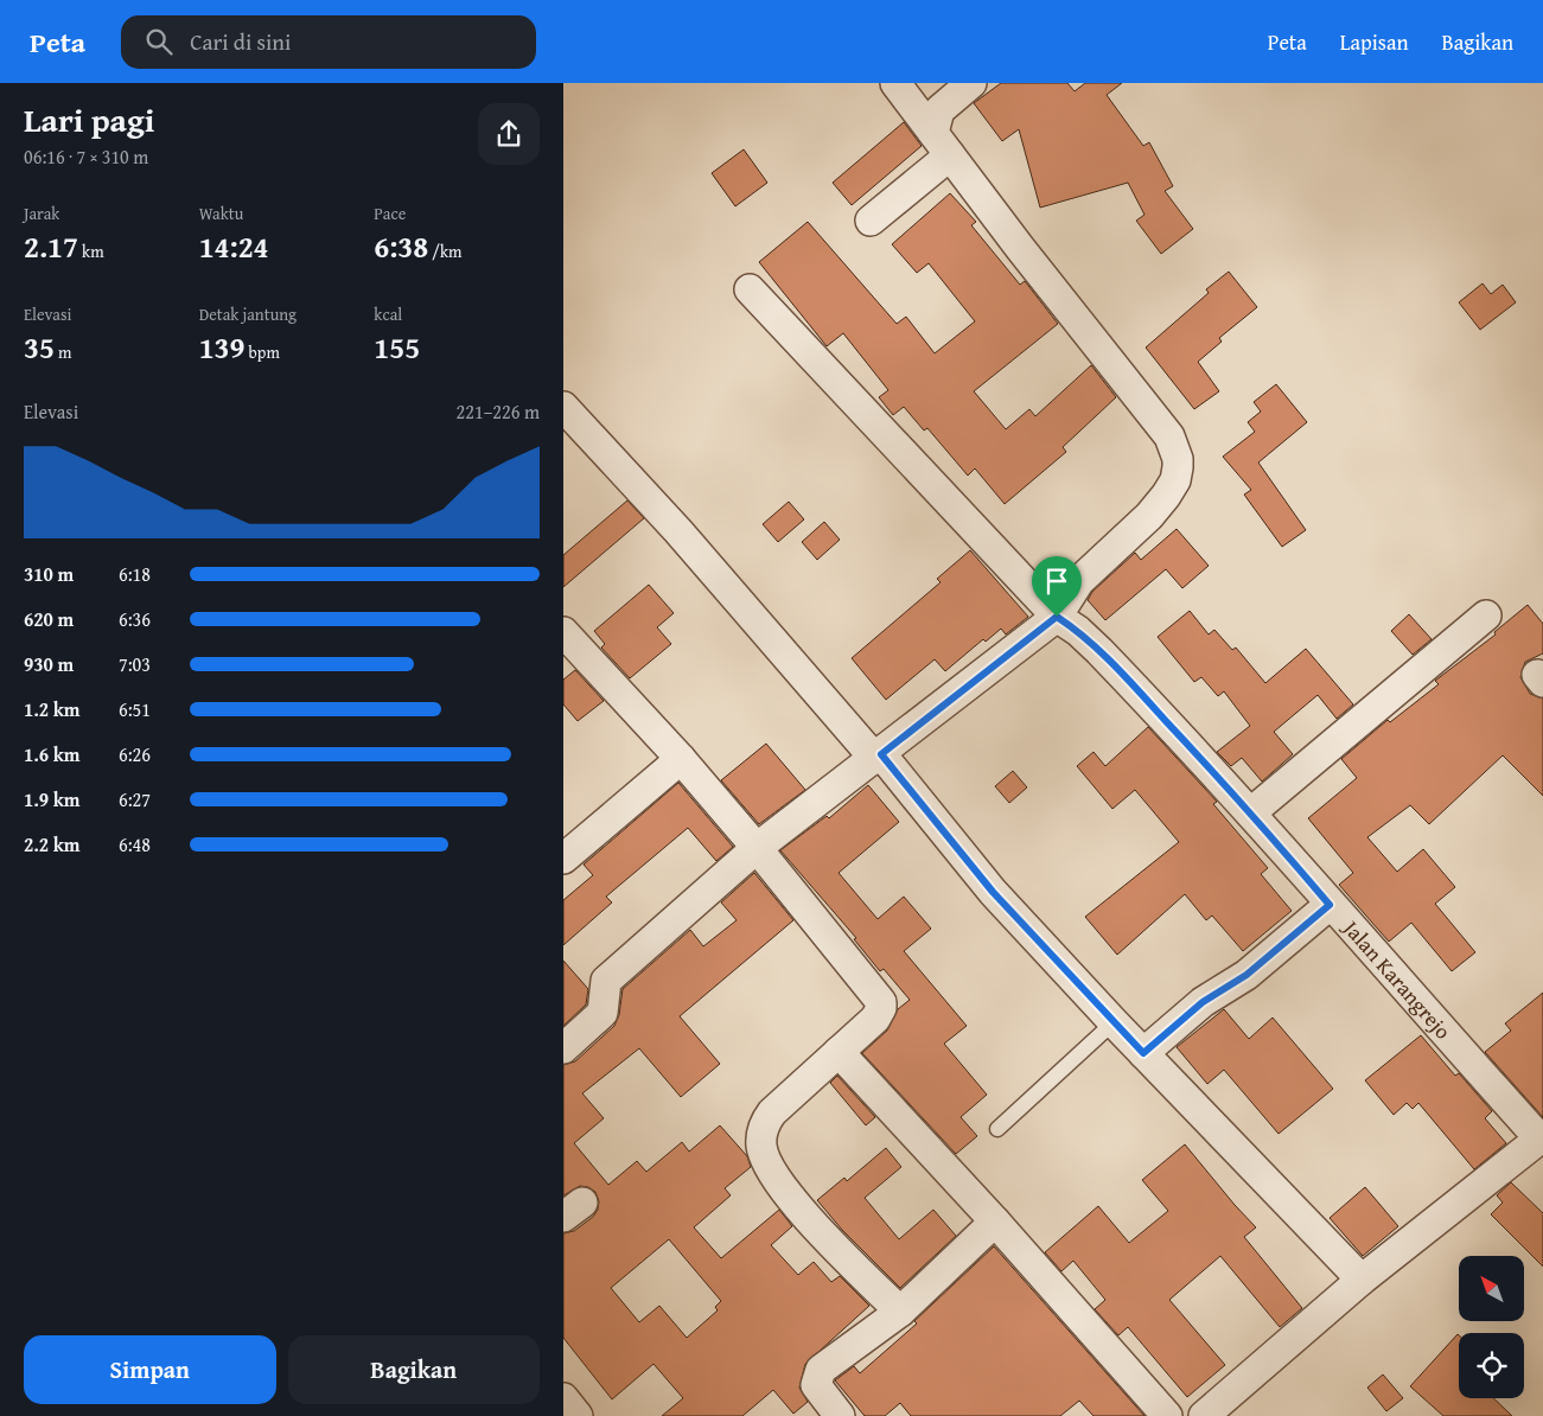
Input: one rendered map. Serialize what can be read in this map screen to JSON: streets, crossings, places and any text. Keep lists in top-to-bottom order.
{
  "streets": {
    "street": ["Jalan Karangrejo"]
  },
  "north": "top left",
  "page": {
    "header": "Peta",
    "search": "Cari di sini",
    "nav": ["Peta", "Lapisan", "Bagikan"],
    "heading": ["Lari pagi", "06:16 · 7 × 310 m"],
    "stats": [
      ["Jarak", "2.17 km"],
      ["Waktu", "14:24"],
      ["Pace", "6:38 /km"],
      ["Elevasi", "35 m"],
      ["Detak jantung", "139 bpm"],
      ["kcal", "155"]
    ],
    "chart": ["Elevasi", "221–226 m"],
    "list": [
      {
        "name": "310 m",
        "note": "6:18"
      },
      {
        "name": "620 m",
        "note": "6:36"
      },
      {
        "name": "930 m",
        "note": "7:03"
      },
      {
        "name": "1.2 km",
        "note": "6:51"
      },
      {
        "name": "1.6 km",
        "note": "6:26"
      },
      {
        "name": "1.9 km",
        "note": "6:27"
      },
      {
        "name": "2.2 km",
        "note": "6:48"
      }
    ],
    "buttons": ["Simpan", "Bagikan"]
  }
}
